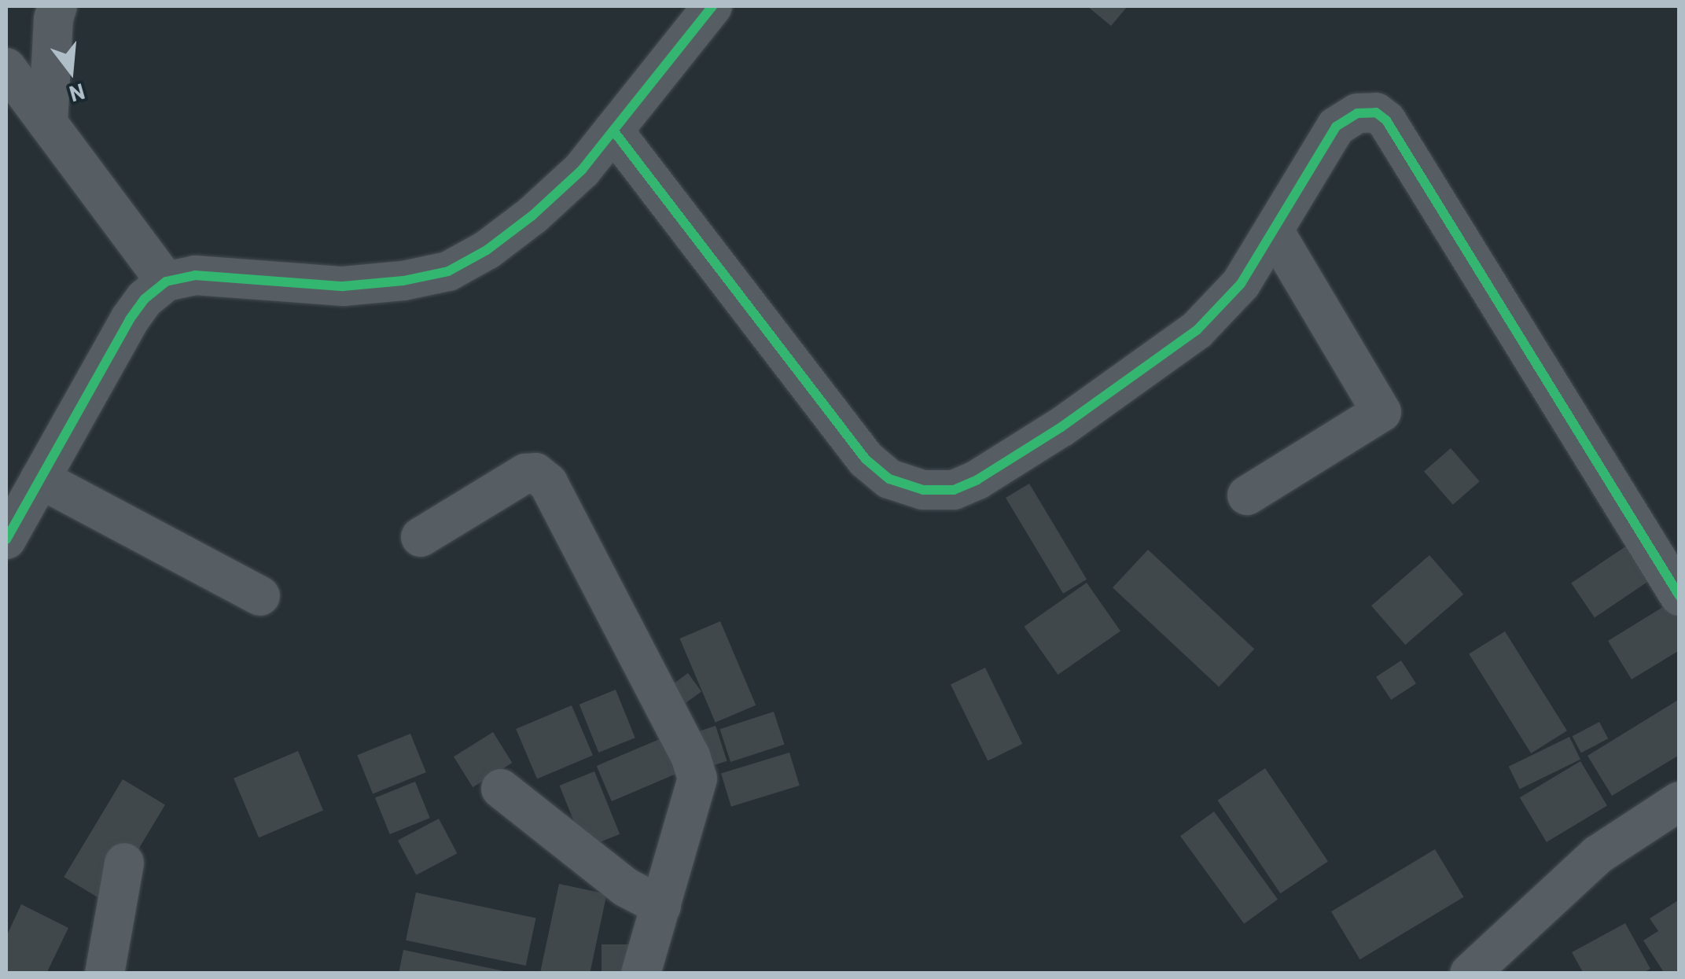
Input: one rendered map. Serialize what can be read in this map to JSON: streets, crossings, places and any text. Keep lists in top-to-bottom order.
{
  "north": "bottom"
}
